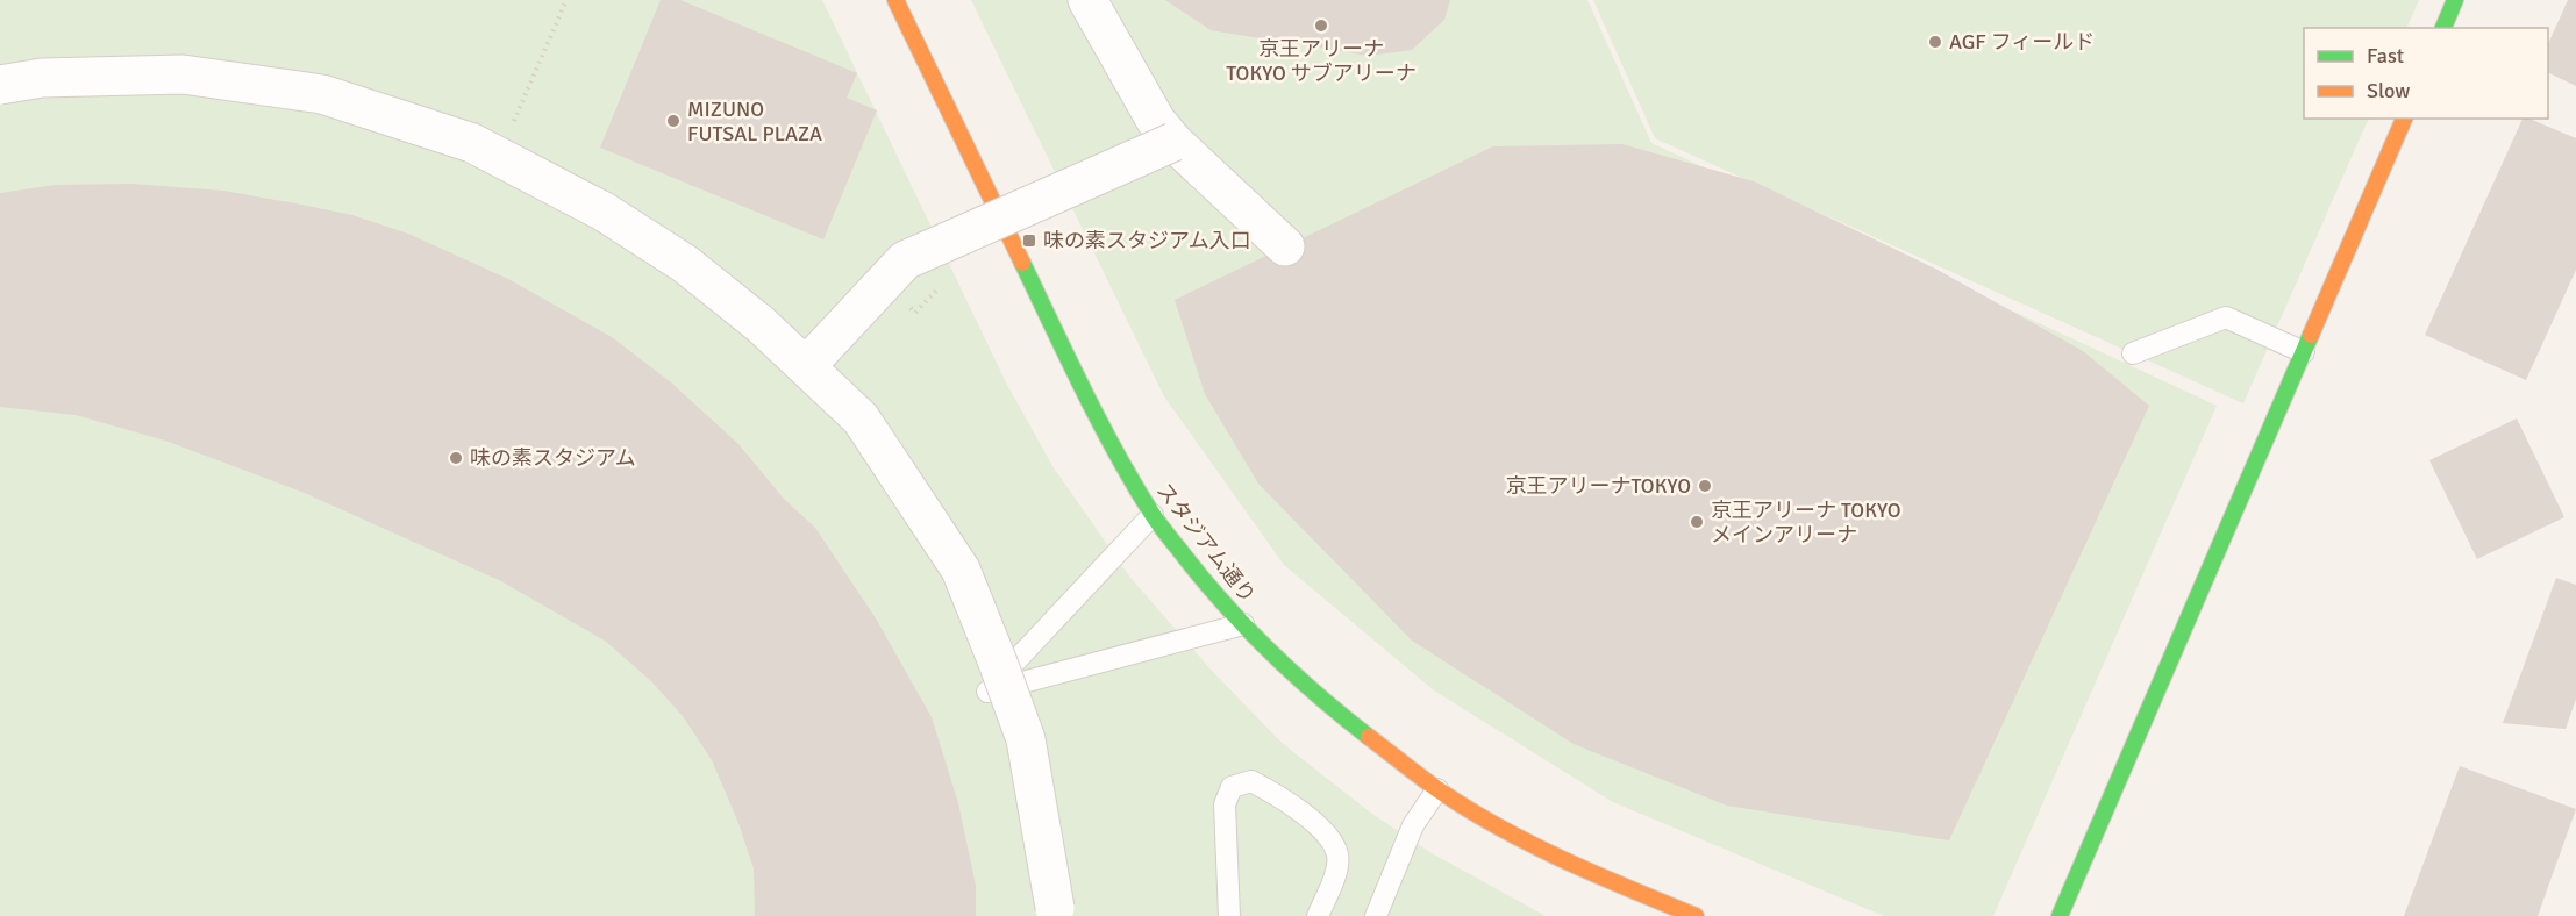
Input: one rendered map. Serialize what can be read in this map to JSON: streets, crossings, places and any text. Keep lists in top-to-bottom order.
{
  "streets": {
    "street": ["スタジアム通り"]
  },
  "places": {
    "other": [
      "京王アリーナ TOKYO サブアリーナ",
      "AGF フィールド",
      "MIZUNO FUTSAL PLAZA",
      "味の素スタジアム",
      "京王アリーナTOKYO",
      "京王アリーナ TOKYO メインアリーナ"
    ],
    "transit": ["味の素スタジアム入口"]
  },
  "legend": ["Fast", "Slow"]
}
